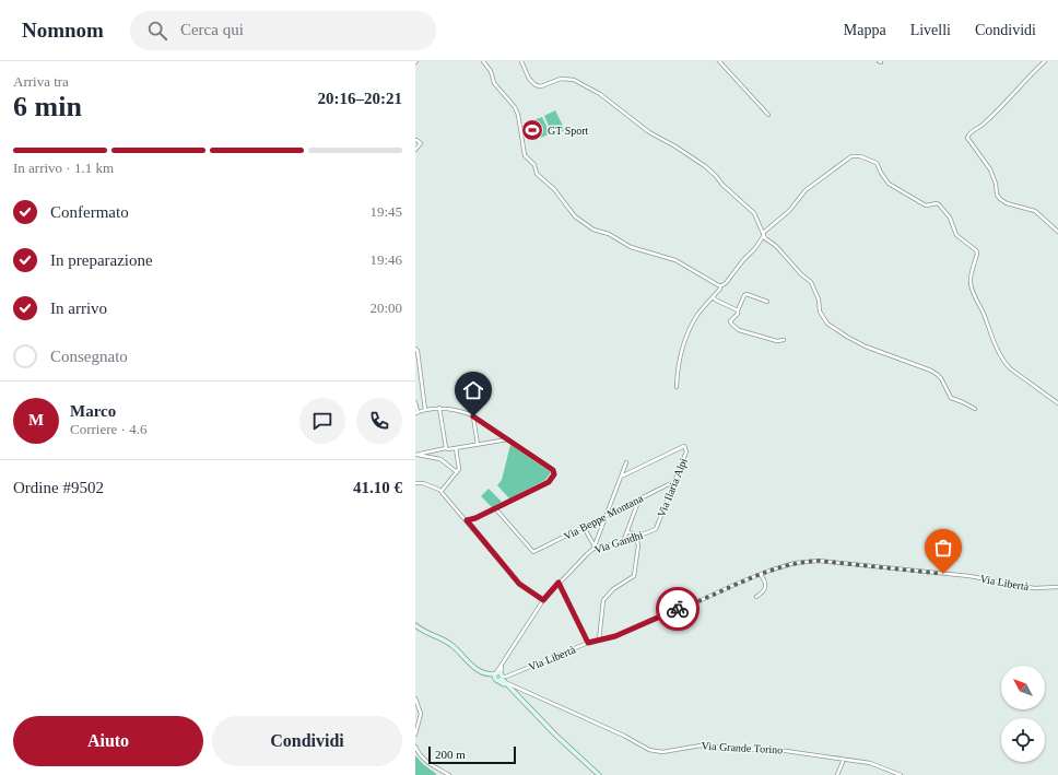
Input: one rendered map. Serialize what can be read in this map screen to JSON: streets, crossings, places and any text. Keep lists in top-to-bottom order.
{
  "streets": {
    "street": [
      "Via Ilaria Alpi",
      "Via Beppe Montana",
      "Via Gandhi",
      "Via Libertà",
      "Via Grande Torino"
    ]
  },
  "crossings": [
    ["Via Ilaria Alpi", "Via Beppe Montana"],
    ["Via Ilaria Alpi", "Via Gandhi"],
    ["Via Gandhi", "Via Libertà"],
    ["Via Gandhi", "Via Grande Torino"],
    ["Via Libertà", "Via Grande Torino"]
  ],
  "places": {
    "sports": ["GT Sport"]
  },
  "scale_bar": "200 m",
  "north": "top left",
  "page": {
    "header": "Nomnom",
    "search": "Cerca qui",
    "nav": ["Mappa", "Livelli", "Condividi"],
    "heading": ["6 min", "Arriva tra", "20:16–20:21"],
    "panel": [
      "Marco",
      "Corriere · 4.6",
      "Ordine #9502",
      "41.10 €"
    ],
    "bar": "In arrivo · 1.1 km",
    "list": [
      ["Confermato", "19:45"],
      ["In preparazione", "19:46"],
      ["In arrivo", "20:00"],
      "Consegnato"
    ],
    "round": "M",
    "buttons": ["Aiuto", "Condividi"],
    "scale": "200 m"
  }
}
